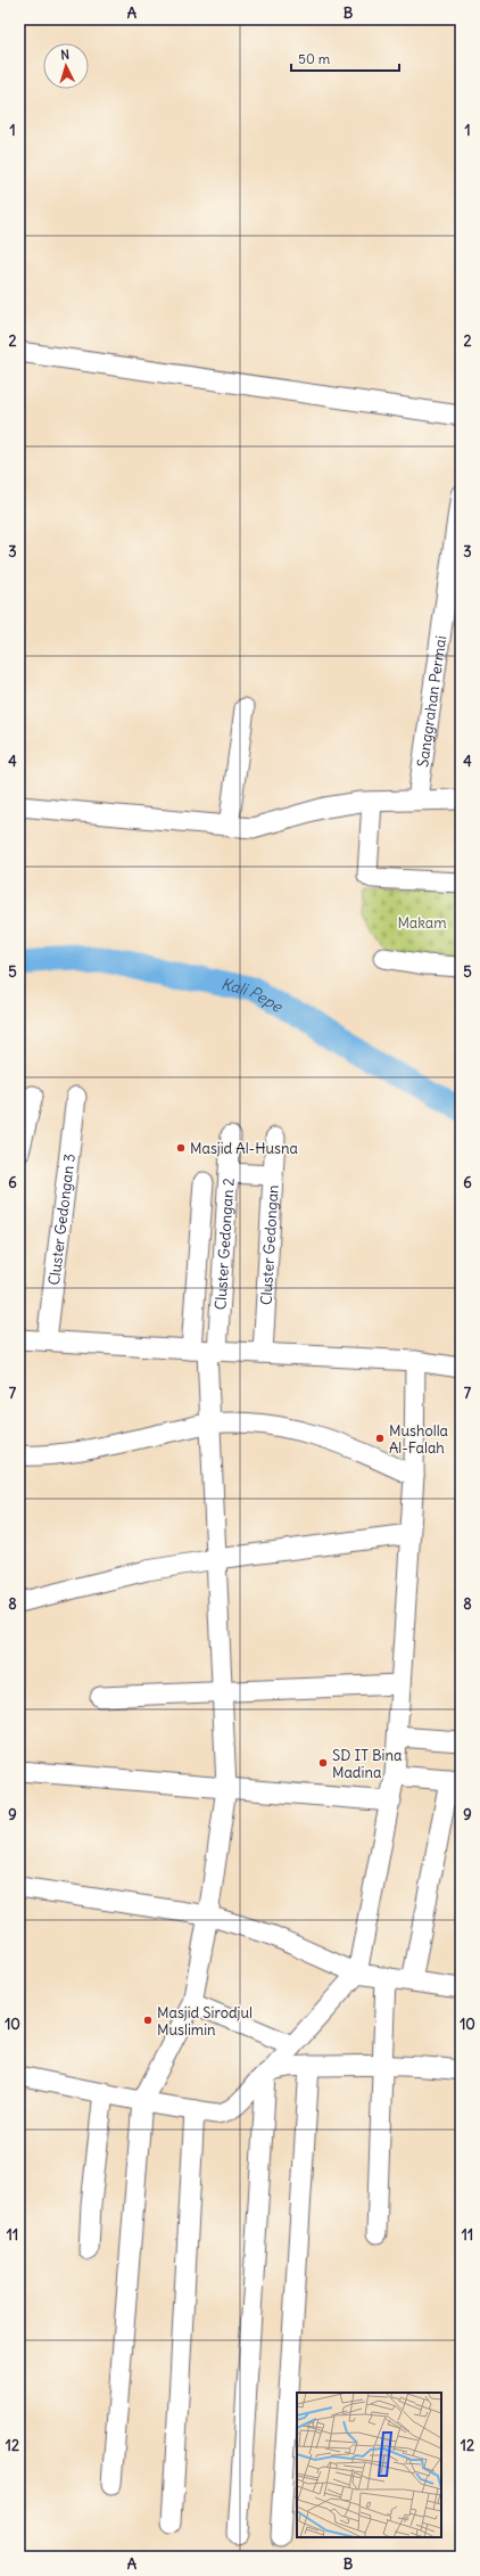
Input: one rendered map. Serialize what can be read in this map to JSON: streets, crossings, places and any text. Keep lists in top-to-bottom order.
{
  "streets": {
    "street": [
      "Sanggrahan Permai",
      "Cluster Gedongan 3",
      "Cluster Gedongan 2",
      "Cluster Gedongan"
    ]
  },
  "water": ["Kali Pepe"],
  "parks": ["Makam"],
  "places": [
    "Masjid Al-Husna",
    "Musholla Al-Falah",
    "SD IT Bina Madina",
    "Masjid Sirodjul Muslimin"
  ],
  "scale_bar": "50 m",
  "north": "top",
  "grid": {
    "columns": ["A", "B"],
    "rows": [
      "1",
      "2",
      "3",
      "4",
      "5",
      "6",
      "7",
      "8",
      "9",
      "10",
      "11",
      "12"
    ]
  }
}
